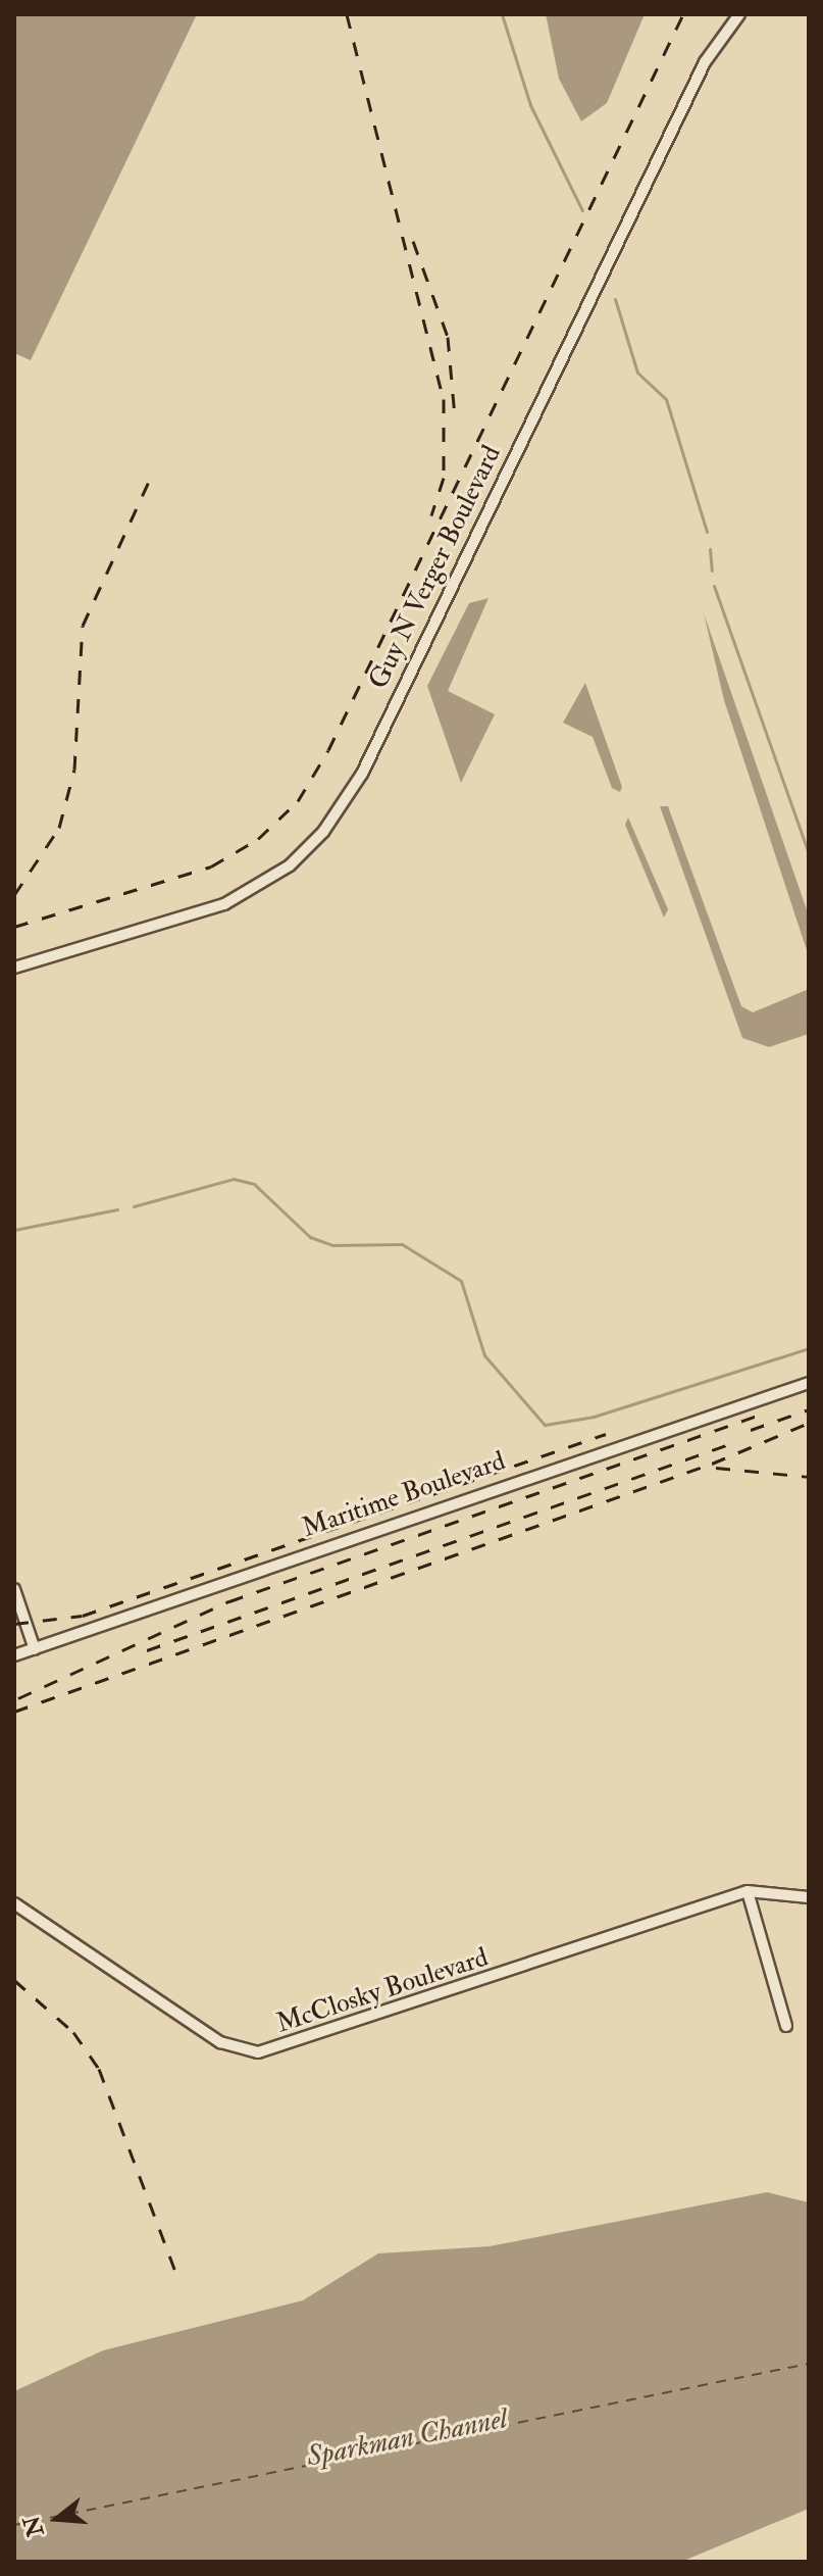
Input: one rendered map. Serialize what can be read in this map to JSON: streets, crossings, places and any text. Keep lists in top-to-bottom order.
{
  "streets": {
    "street": ["Guy N Verger Boulevard", "Maritime Boulevard", "McClosky Boulevard"]
  },
  "water": ["Sparkman Channel"],
  "north": "left"
}
